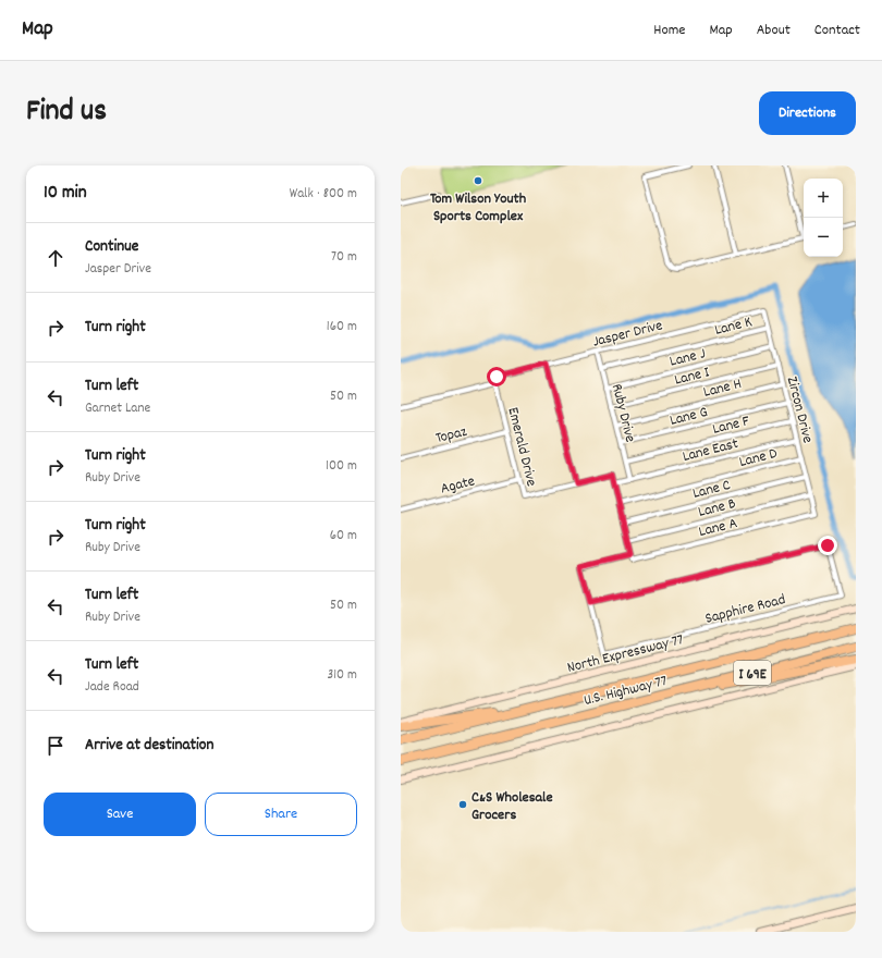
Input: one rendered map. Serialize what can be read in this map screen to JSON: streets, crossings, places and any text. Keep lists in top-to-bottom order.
{
  "streets": {
    "highway": ["I 69E", "U.S. Highway 77"],
    "main road": ["North Expressway 77"],
    "street": [
      "Lane K",
      "Jasper Drive",
      "Lane J",
      "Lane I",
      "Lane H",
      "Zircon Drive",
      "Ruby Drive",
      "Lane G",
      "Lane F",
      "Topaz",
      "Emerald Drive",
      "Lane East",
      "Lane D",
      "Agate",
      "Lane C",
      "Lane B",
      "Lane A",
      "Sapphire Road"
    ]
  },
  "crossings": [
    ["Lane K", "Zircon Drive"],
    ["Lane K", "Ruby Drive"],
    ["Jasper Drive", "Zircon Drive"],
    ["Jasper Drive", "Ruby Drive"],
    ["Jasper Drive", "Emerald Drive"],
    ["Lane J", "Zircon Drive"],
    ["Lane J", "Ruby Drive"],
    ["Lane I", "Zircon Drive"],
    ["Lane I", "Ruby Drive"],
    ["Lane H", "Zircon Drive"],
    ["Lane H", "Ruby Drive"],
    ["Zircon Drive", "Lane G"],
    ["Zircon Drive", "Lane F"],
    ["Zircon Drive", "Lane East"],
    ["Zircon Drive", "Lane D"],
    ["Zircon Drive", "Lane C"],
    ["Zircon Drive", "Lane B"],
    ["Zircon Drive", "Lane A"],
    ["Ruby Drive", "Lane G"],
    ["Ruby Drive", "Lane F"],
    ["Ruby Drive", "Lane East"],
    ["Topaz", "Emerald Drive"],
    ["Emerald Drive", "Agate"]
  ],
  "places": ["Tom Wilson Youth Sports Complex", "C&S Wholesale Grocers"],
  "page": {
    "header": "Map",
    "nav": [
      "Home",
      "Map",
      "About",
      "Contact"
    ],
    "title": "Find us",
    "buttons": [
      "Directions",
      ["Save", "Share"]
    ],
    "heading": ["10 min", "Walk · 800 m"],
    "map_buttons": ["+", "−"],
    "list": [
      ["Continue", "Jasper Drive", "70 m"],
      ["Turn right", "160 m"],
      ["Turn left", "Garnet Lane", "50 m"],
      ["Turn right", "Ruby Drive", "100 m"],
      ["Turn right", "Ruby Drive", "60 m"],
      ["Turn left", "Ruby Drive", "50 m"],
      ["Turn left", "Jade Road", "310 m"],
      "Arrive at destination"
    ]
  }
}
